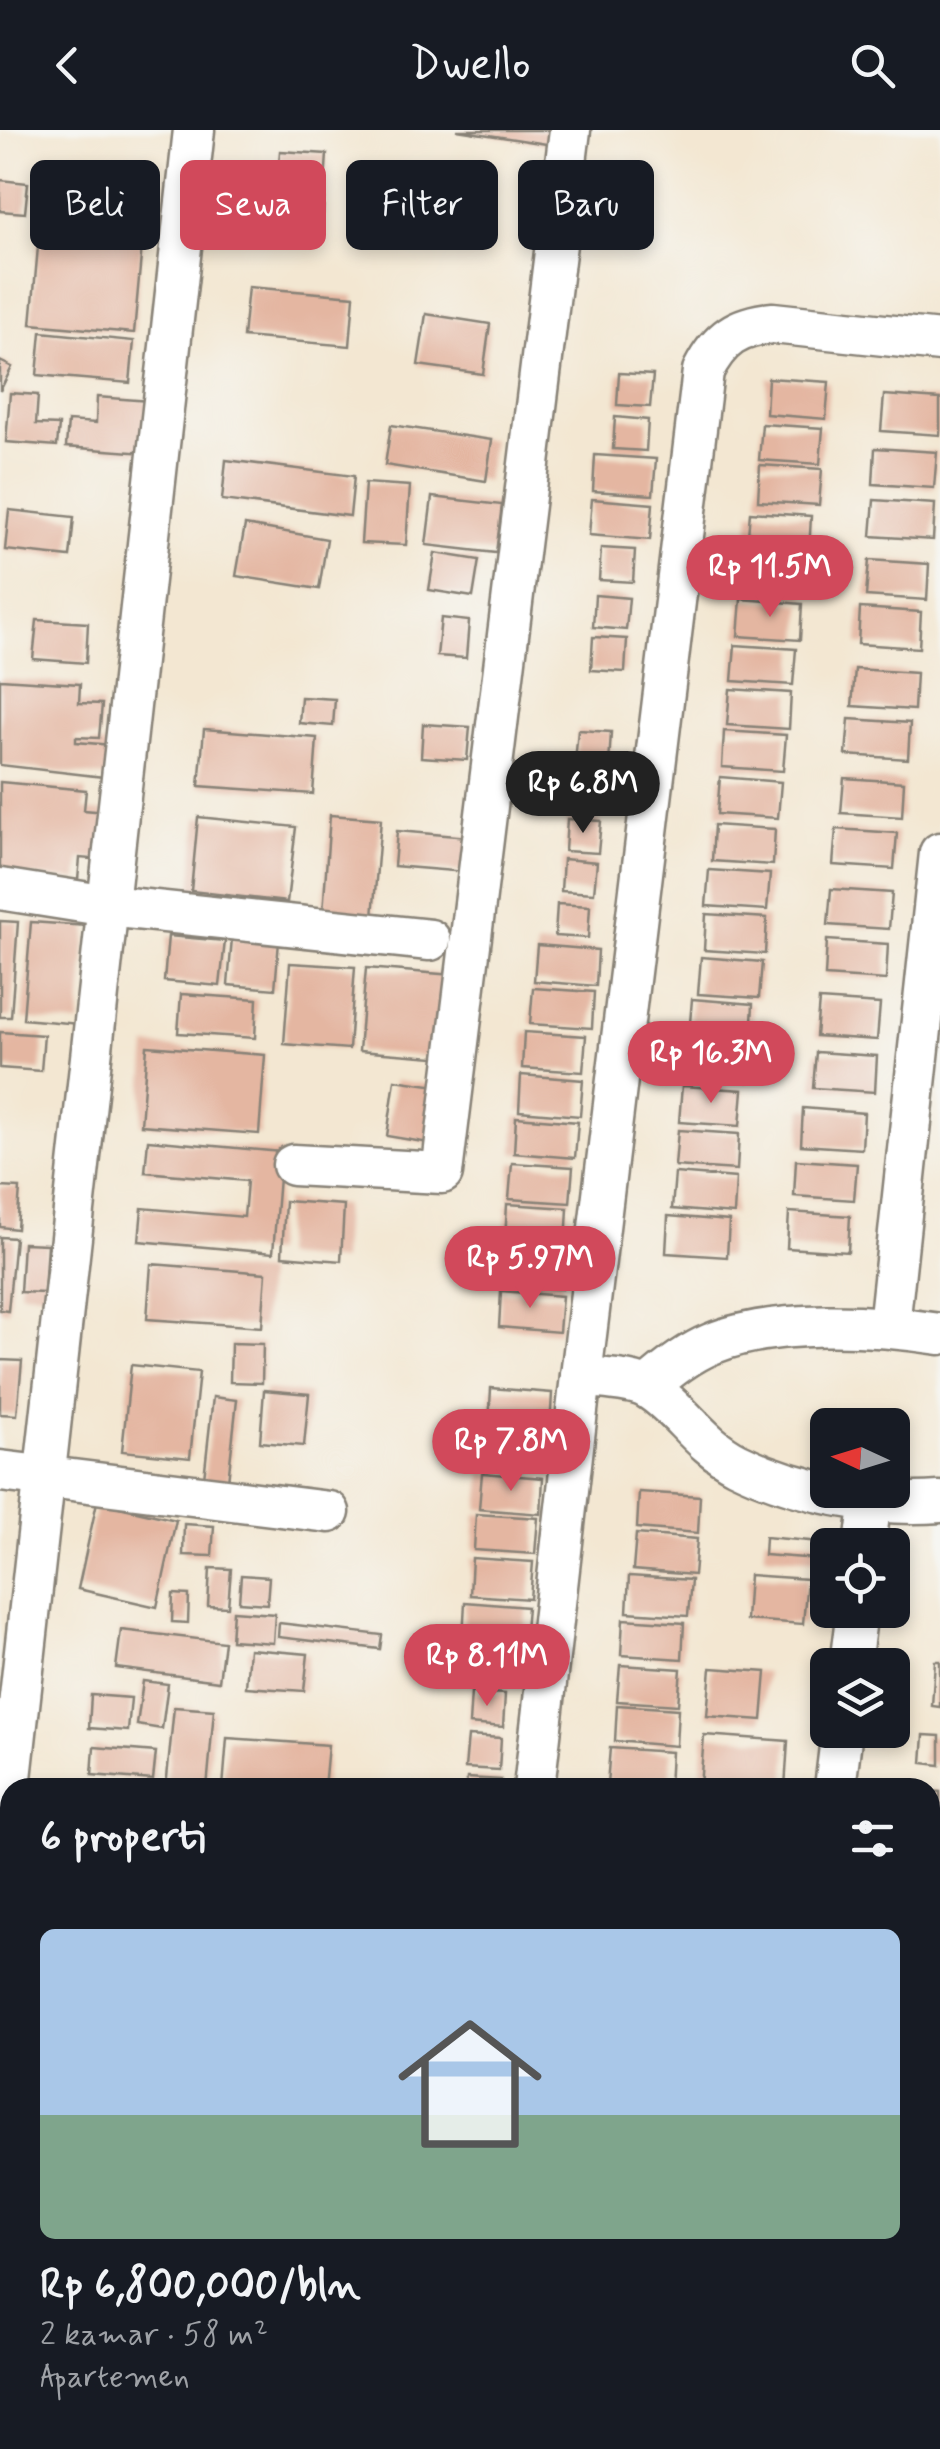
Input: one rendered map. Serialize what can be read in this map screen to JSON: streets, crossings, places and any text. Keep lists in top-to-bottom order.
{
  "north": "left",
  "page": {
    "header": "Dwello",
    "chip": [
      "Beli",
      "Sewa",
      "Filter",
      "Baru"
    ],
    "price": [
      "Rp 11.5M",
      "Rp 6.8M",
      "Rp 16.3M",
      "Rp 5.97M",
      "Rp 7.8M",
      "Rp 8.11M"
    ],
    "heading": "6 properti",
    "list": [
      {
        "name": "Rp 6,800,000/bln",
        "note": "2 kamar · 58 m² · Apartemen"
      }
    ]
  }
}
